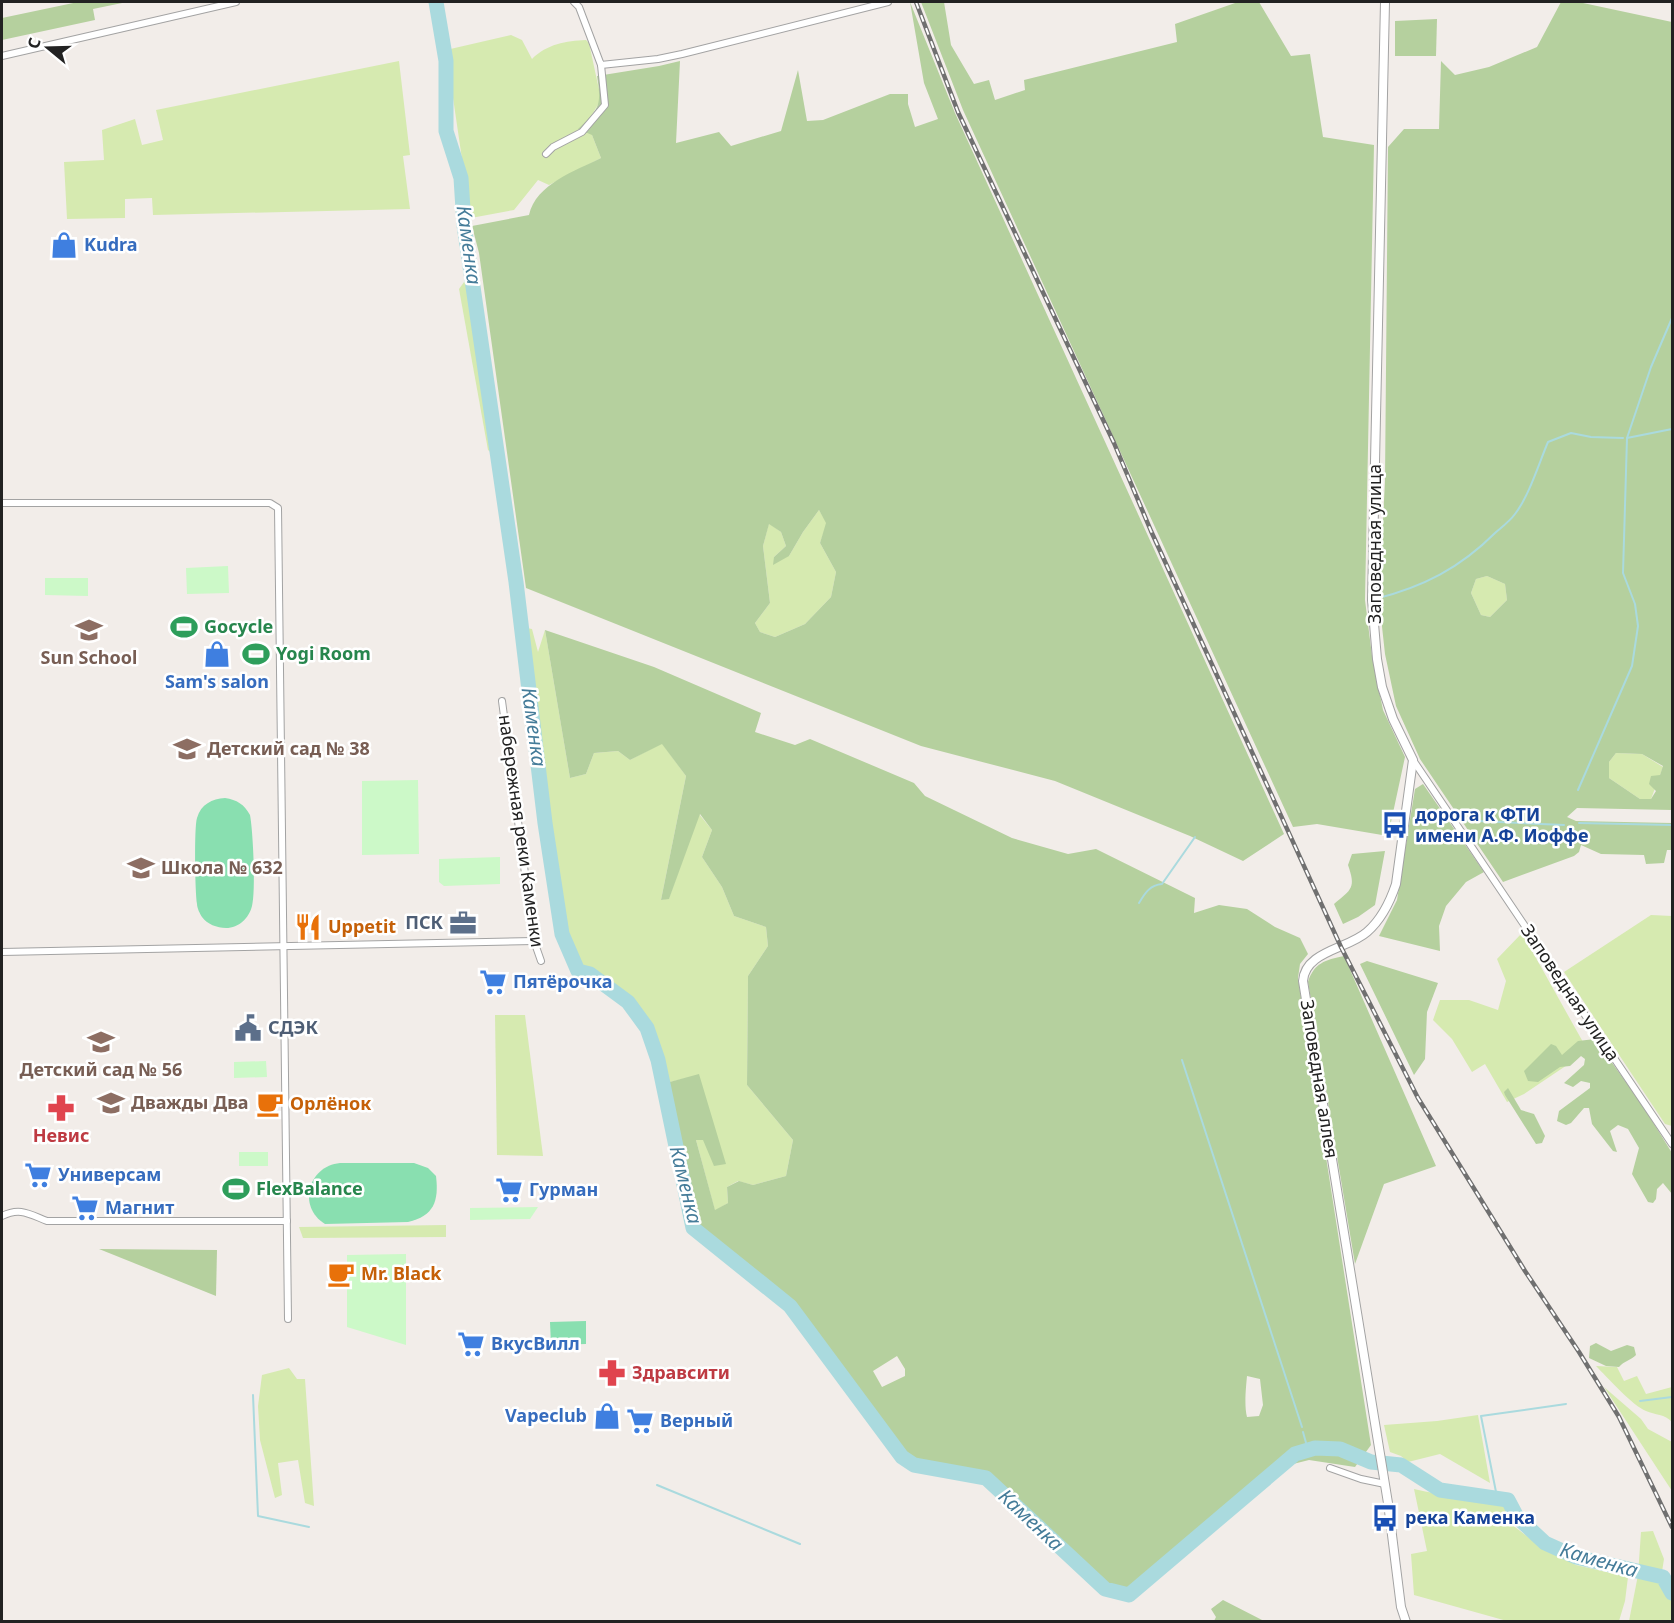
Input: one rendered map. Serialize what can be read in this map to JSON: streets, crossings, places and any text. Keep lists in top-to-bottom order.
{
  "streets": {
    "street": ["Заповедная улица", "набережная реки Каменки", "Заповедная аллея"]
  },
  "crossings": [
    ["Заповедная улица", "Заповедная аллея"]
  ],
  "water": ["Каменка"],
  "places": {
    "shop": ["Kudra", "Sam's salon", "Vapeclub"],
    "sports": ["Gocycle", "Yogi Room", "FlexBalance"],
    "school or university": [
      "Sun School",
      "Детский сад № 38",
      "Школа № 632",
      "Детский сад № 56",
      "Дважды Два"
    ],
    "bus stop": ["дорога к ФТИ имени А.Ф. Иоффе", "река Каменка"],
    "office": ["ПСК"],
    "restaurant": ["Uppetit"],
    "supermarket": [
      "Пятёрочка",
      "Универсам",
      "Гурман",
      "Магнит",
      "ВкусВилл",
      "Верный"
    ],
    "public building": ["СДЭК"],
    "cafe": ["Орлёнок", "Mr. Black"],
    "pharmacy": ["Невис", "Здравсити"]
  },
  "north": "left"
}
